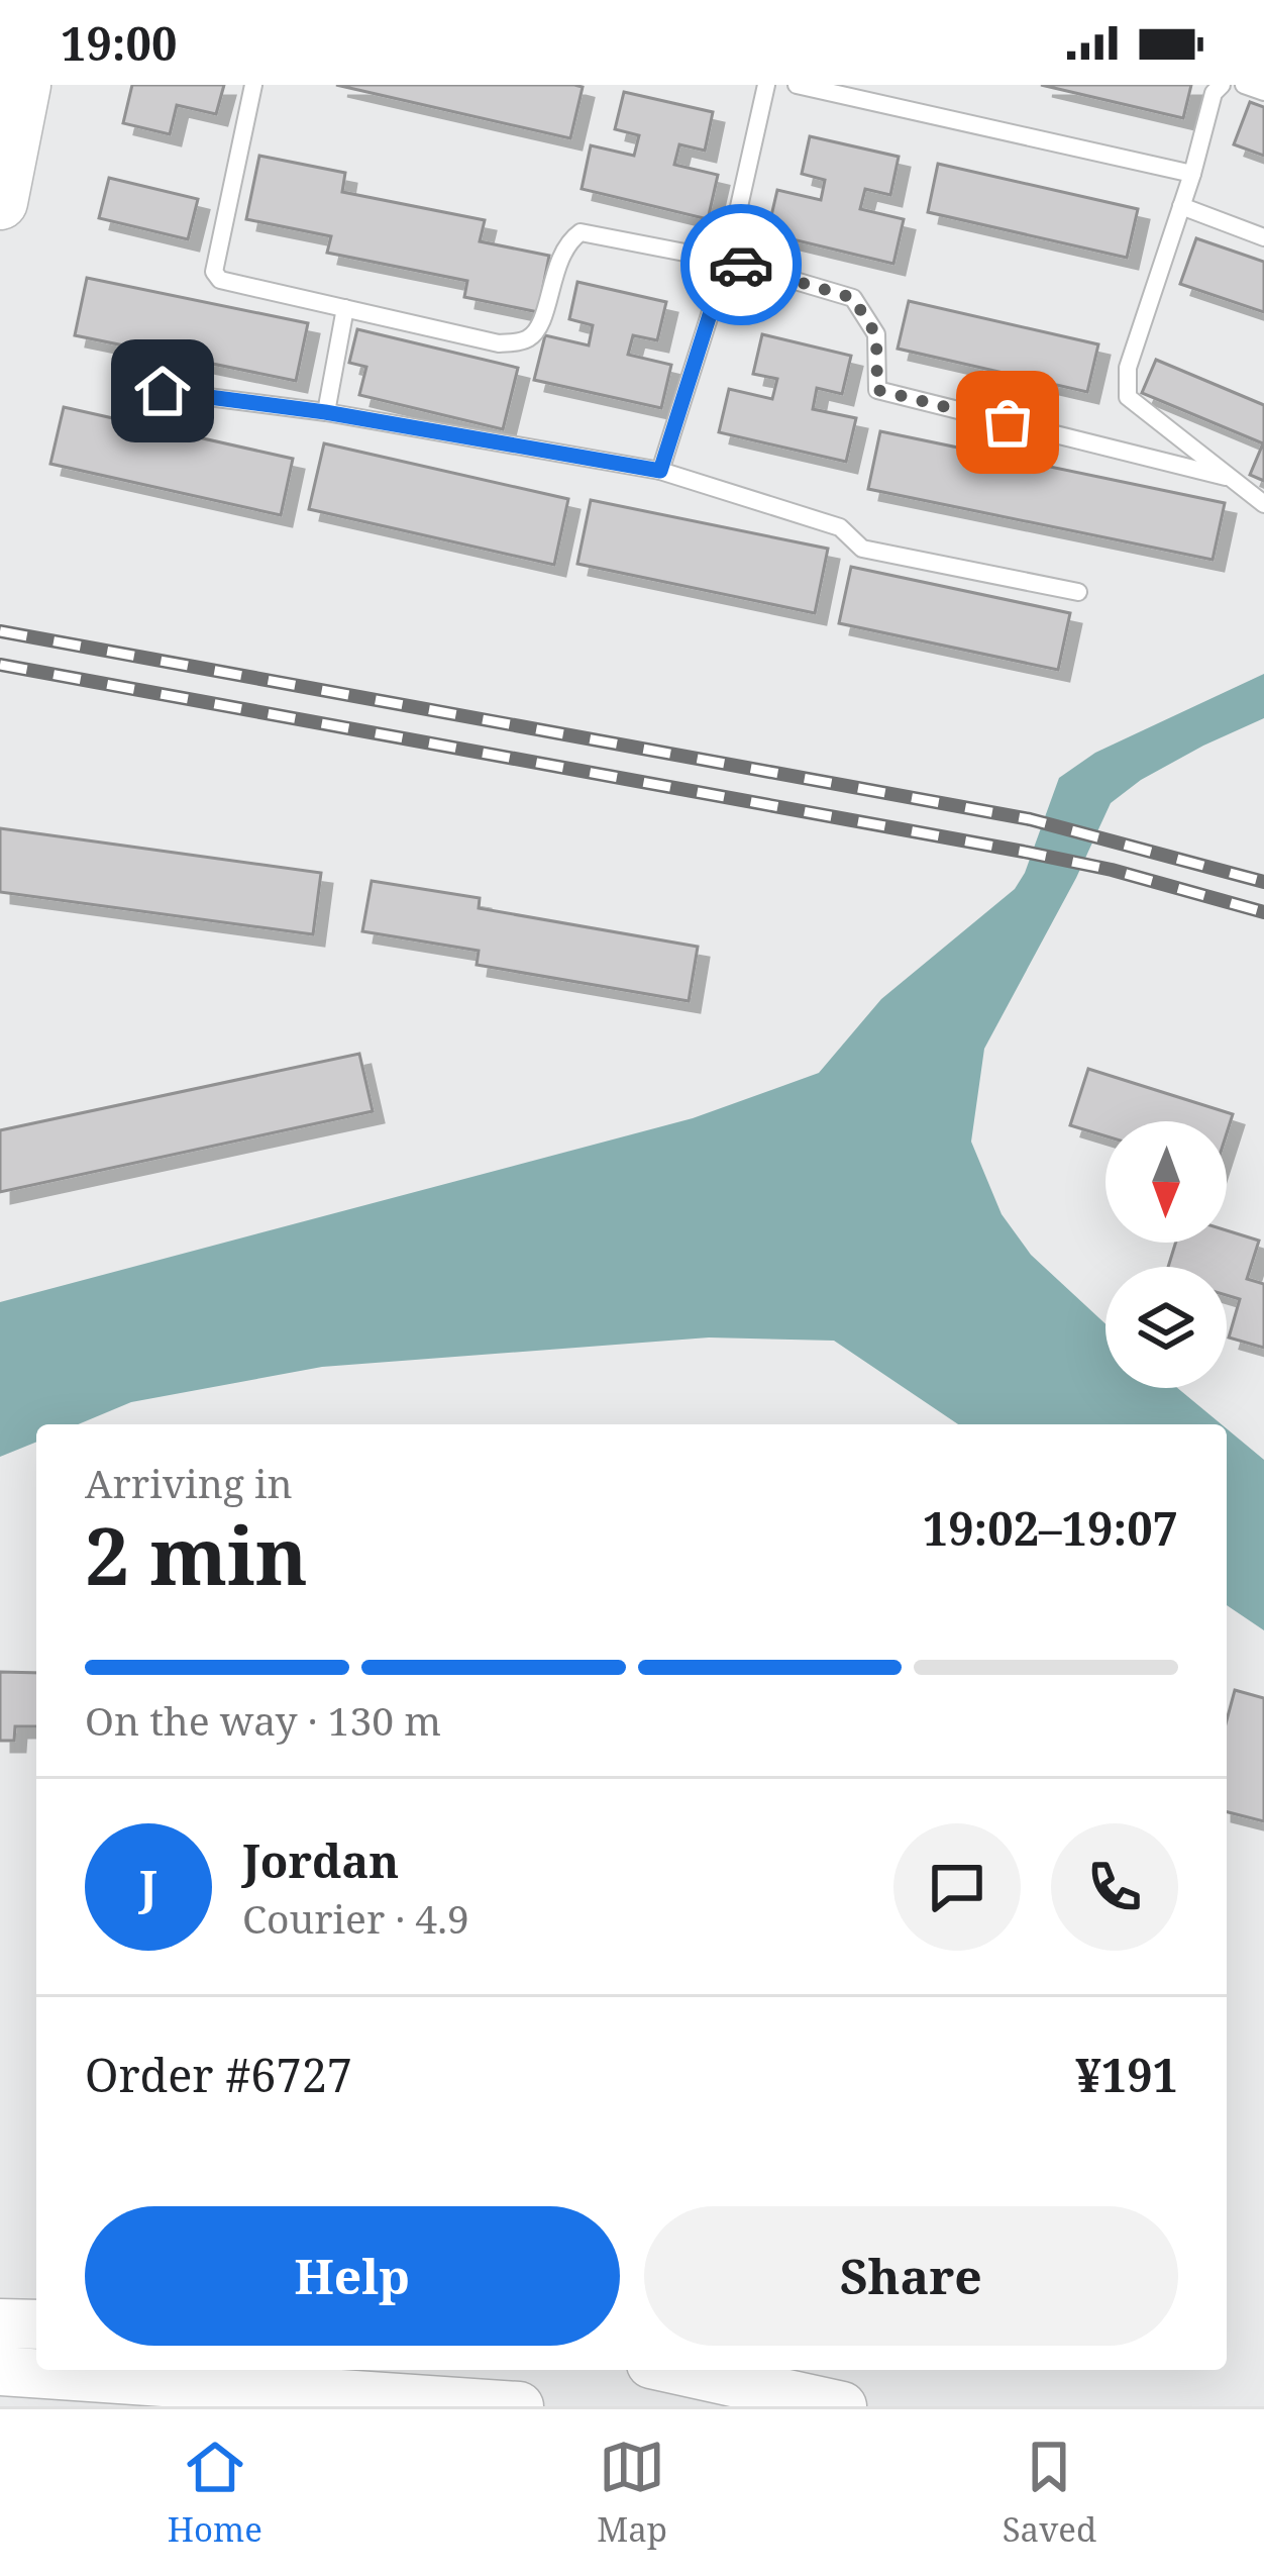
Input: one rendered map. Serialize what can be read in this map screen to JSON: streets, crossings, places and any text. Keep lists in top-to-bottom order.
{
  "north": "bottom",
  "page": {
    "status": "19:00",
    "heading": ["2 min", "Arriving in", "19:02–19:07"],
    "panel": [
      "Jordan",
      "Courier · 4.9",
      "Order #6727",
      "¥191"
    ],
    "bar": "On the way · 130 m",
    "round": "J",
    "buttons": ["Help", "Share"],
    "tabs": ["Home", "Map", "Saved"]
  }
}
